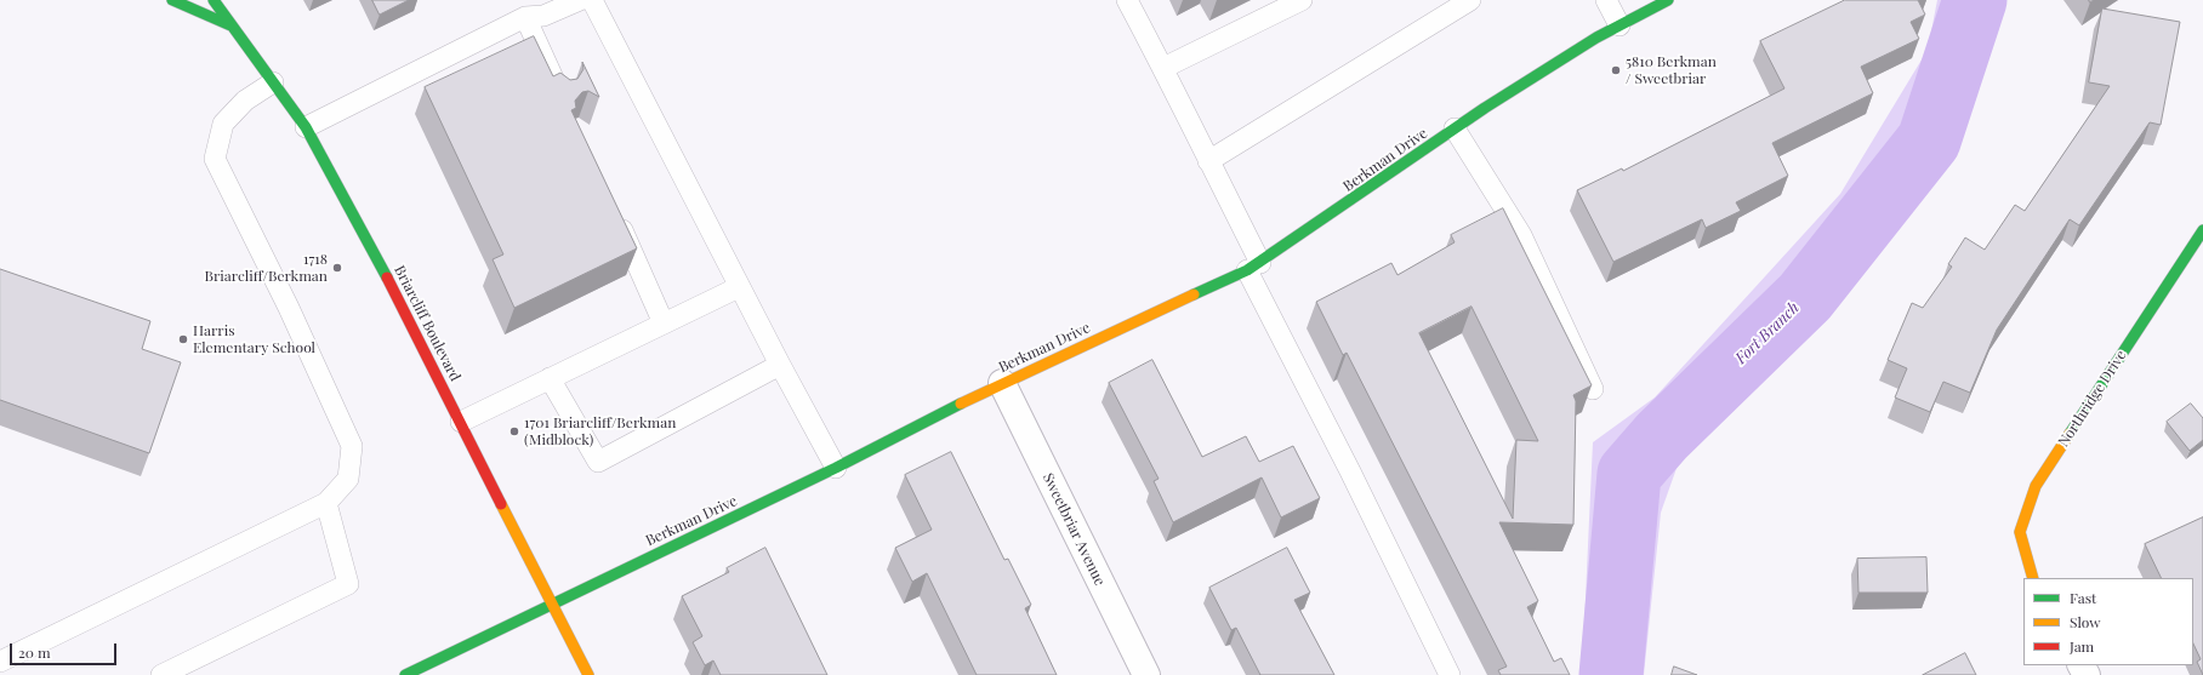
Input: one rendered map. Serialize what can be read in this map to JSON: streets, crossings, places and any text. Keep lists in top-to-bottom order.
{
  "streets": {
    "street": [
      "Berkman Drive",
      "Briarcliff Boulevard",
      "Northridge Drive",
      "Sweetbriar Avenue"
    ]
  },
  "crossings": [
    ["Berkman Drive", "Briarcliff Boulevard"],
    ["Berkman Drive", "Sweetbriar Avenue"]
  ],
  "water": ["Fort Branch"],
  "places": [
    "5810 Berkman / Sweetbriar",
    "1718 Briarcliff/Berkman",
    "Harris Elementary School",
    "1701 Briarcliff/Berkman (Midblock)"
  ],
  "legend": ["Fast", "Slow", "Jam"],
  "scale_bar": "20 m"
}
